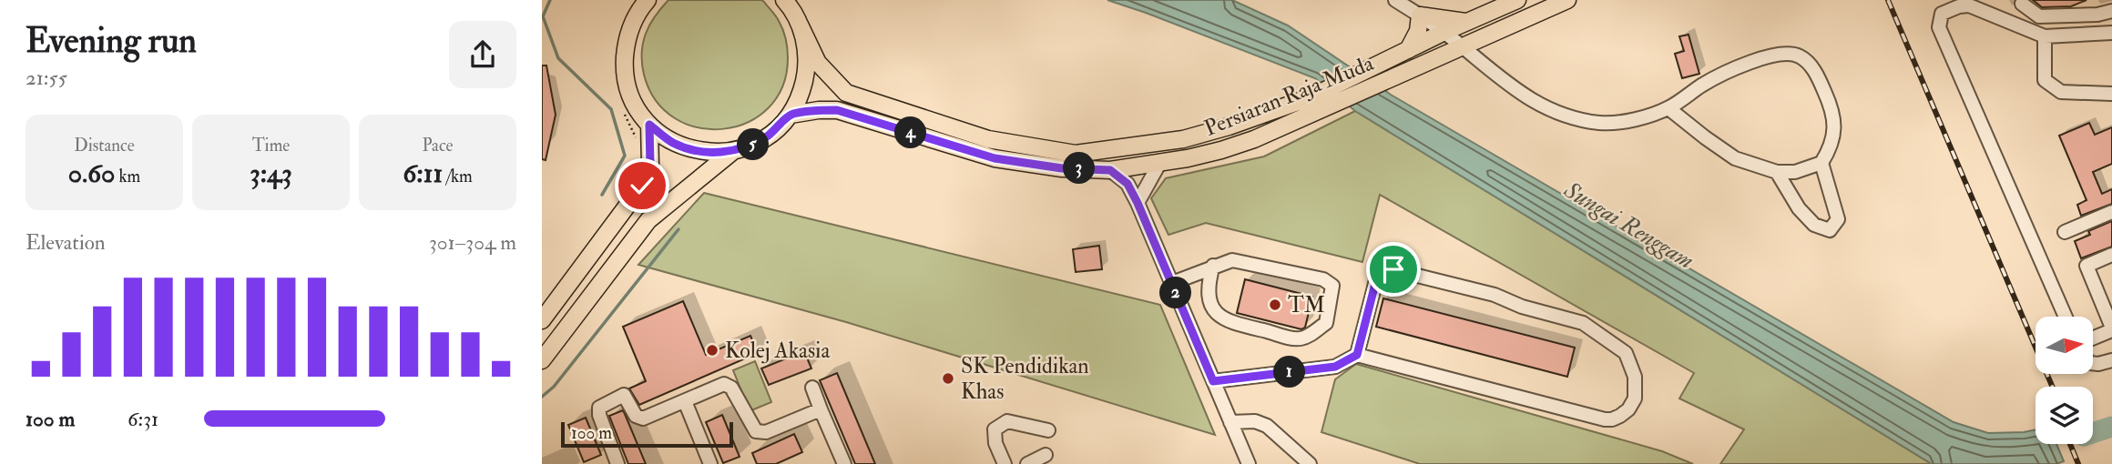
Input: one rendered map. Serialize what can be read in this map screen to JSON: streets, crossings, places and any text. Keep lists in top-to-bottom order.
{
  "streets": {
    "main road": ["Persiaran Raja Muda"]
  },
  "water": ["Sungai Renggam"],
  "places": ["TM", "Kolej Akasia", "SK Pendidikan Khas"],
  "scale_bar": "100 m",
  "north": "right",
  "page": {
    "heading": ["Evening run", "21:55"],
    "stats": [
      ["Distance", "0.60 km"],
      ["Time", "3:43"],
      ["Pace", "6:11 /km"]
    ],
    "pins": [
      "4",
      "5",
      "3",
      "2",
      "1"
    ],
    "chart": ["Elevation", "301–304 m"],
    "list": [
      {
        "name": "100 m",
        "note": "6:31"
      }
    ],
    "scale": "100 m"
  }
}
